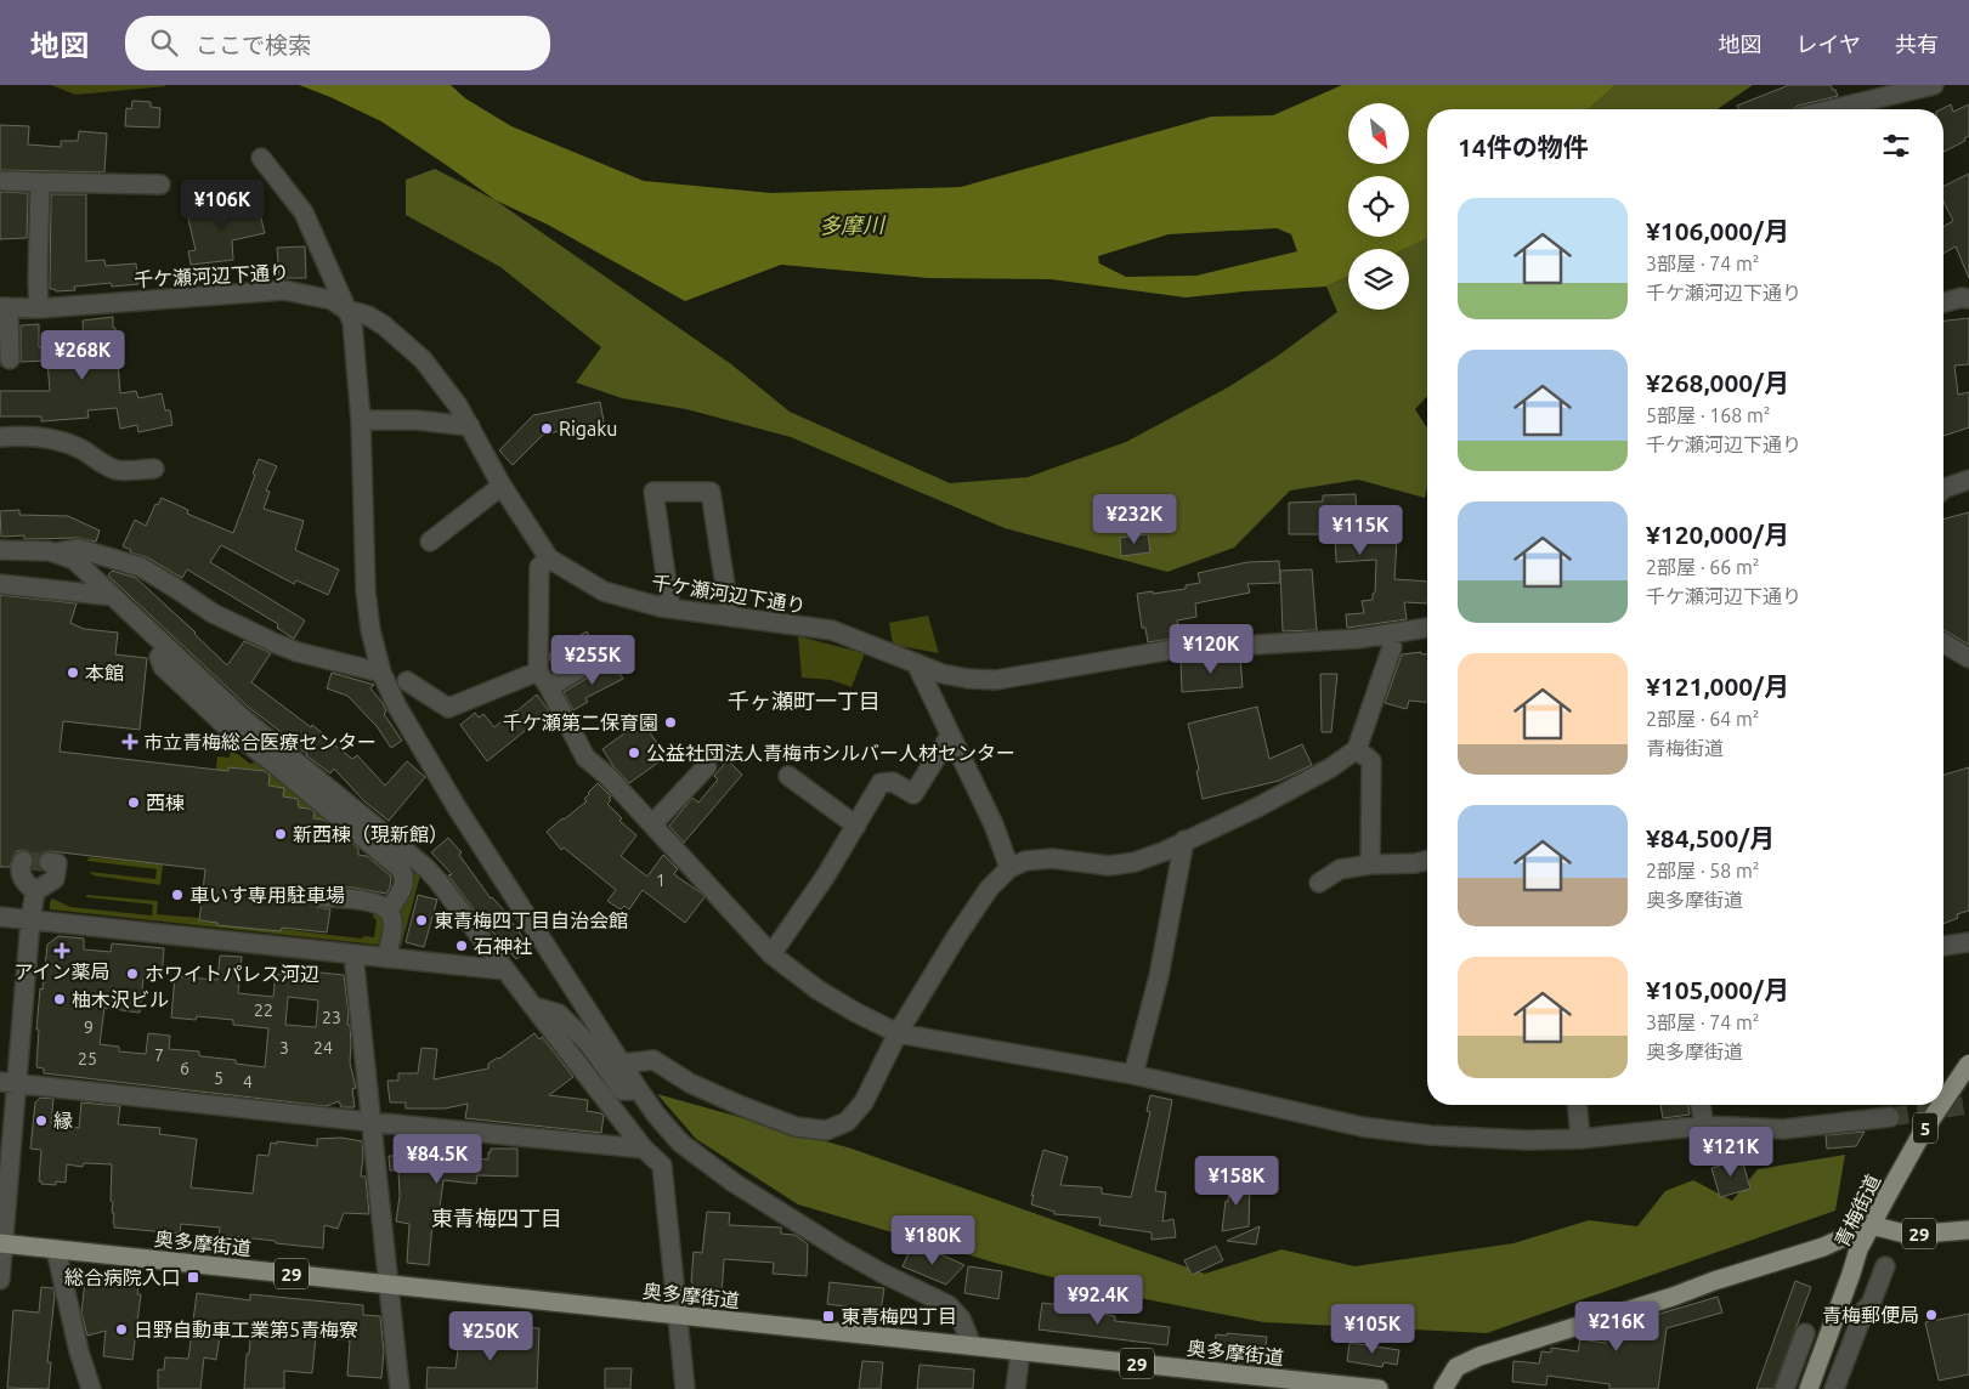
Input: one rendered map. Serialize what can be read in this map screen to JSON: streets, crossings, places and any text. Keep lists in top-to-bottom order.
{
  "streets": {
    "main road": [
      "5",
      "青梅街道",
      "29",
      "奥多摩街道"
    ],
    "street": ["千ケ瀬河辺下通り"]
  },
  "crossings": [
    ["青梅街道", "29"]
  ],
  "districts": ["千ヶ瀬町一丁目", "東青梅四丁目"],
  "water": ["多摩川"],
  "places": {
    "other": [
      "Rigaku",
      "本館",
      "千ケ瀬第二保育園",
      "公益社団法人青梅市シルバー人材センター",
      "西棟",
      "新西棟（現新館）",
      "車いす専用駐車場",
      "東青梅四丁目自治会館",
      "石神社",
      "ホワイトパレス河辺",
      "柚木沢ビル",
      "縁",
      "青梅郵便局",
      "日野自動車工業第5青梅寮"
    ],
    "health": ["市立青梅総合医療センター", "アイン薬局"],
    "transit": ["総合病院入口", "東青梅四丁目"]
  },
  "house_numbers": [
    "1",
    "22",
    "23",
    "9",
    "3",
    "24",
    "7",
    "25",
    "6",
    "5",
    "4"
  ],
  "north": "bottom right",
  "page": {
    "header": "地図",
    "search": "ここで検索",
    "nav": ["地図", "レイヤ", "共有"],
    "heading": "14件の物件",
    "price": [
      "¥106K",
      "¥268K",
      "¥232K",
      "¥115K",
      "¥120K",
      "¥255K",
      "¥121K",
      "¥84.5K",
      "¥158K",
      "¥180K",
      "¥92.4K",
      "¥216K",
      "¥105K",
      "¥250K"
    ],
    "list": [
      {
        "name": "¥106,000/月",
        "note": "3部屋 · 74 m² · 千ケ瀬河辺下通り"
      },
      {
        "name": "¥268,000/月",
        "note": "5部屋 · 168 m² · 千ケ瀬河辺下通り"
      },
      {
        "name": "¥120,000/月",
        "note": "2部屋 · 66 m² · 千ケ瀬河辺下通り"
      },
      {
        "name": "¥121,000/月",
        "note": "2部屋 · 64 m² · 青梅街道"
      },
      {
        "name": "¥84,500/月",
        "note": "2部屋 · 58 m² · 奥多摩街道"
      },
      {
        "name": "¥105,000/月",
        "note": "3部屋 · 74 m² · 奥多摩街道"
      }
    ]
  }
}
